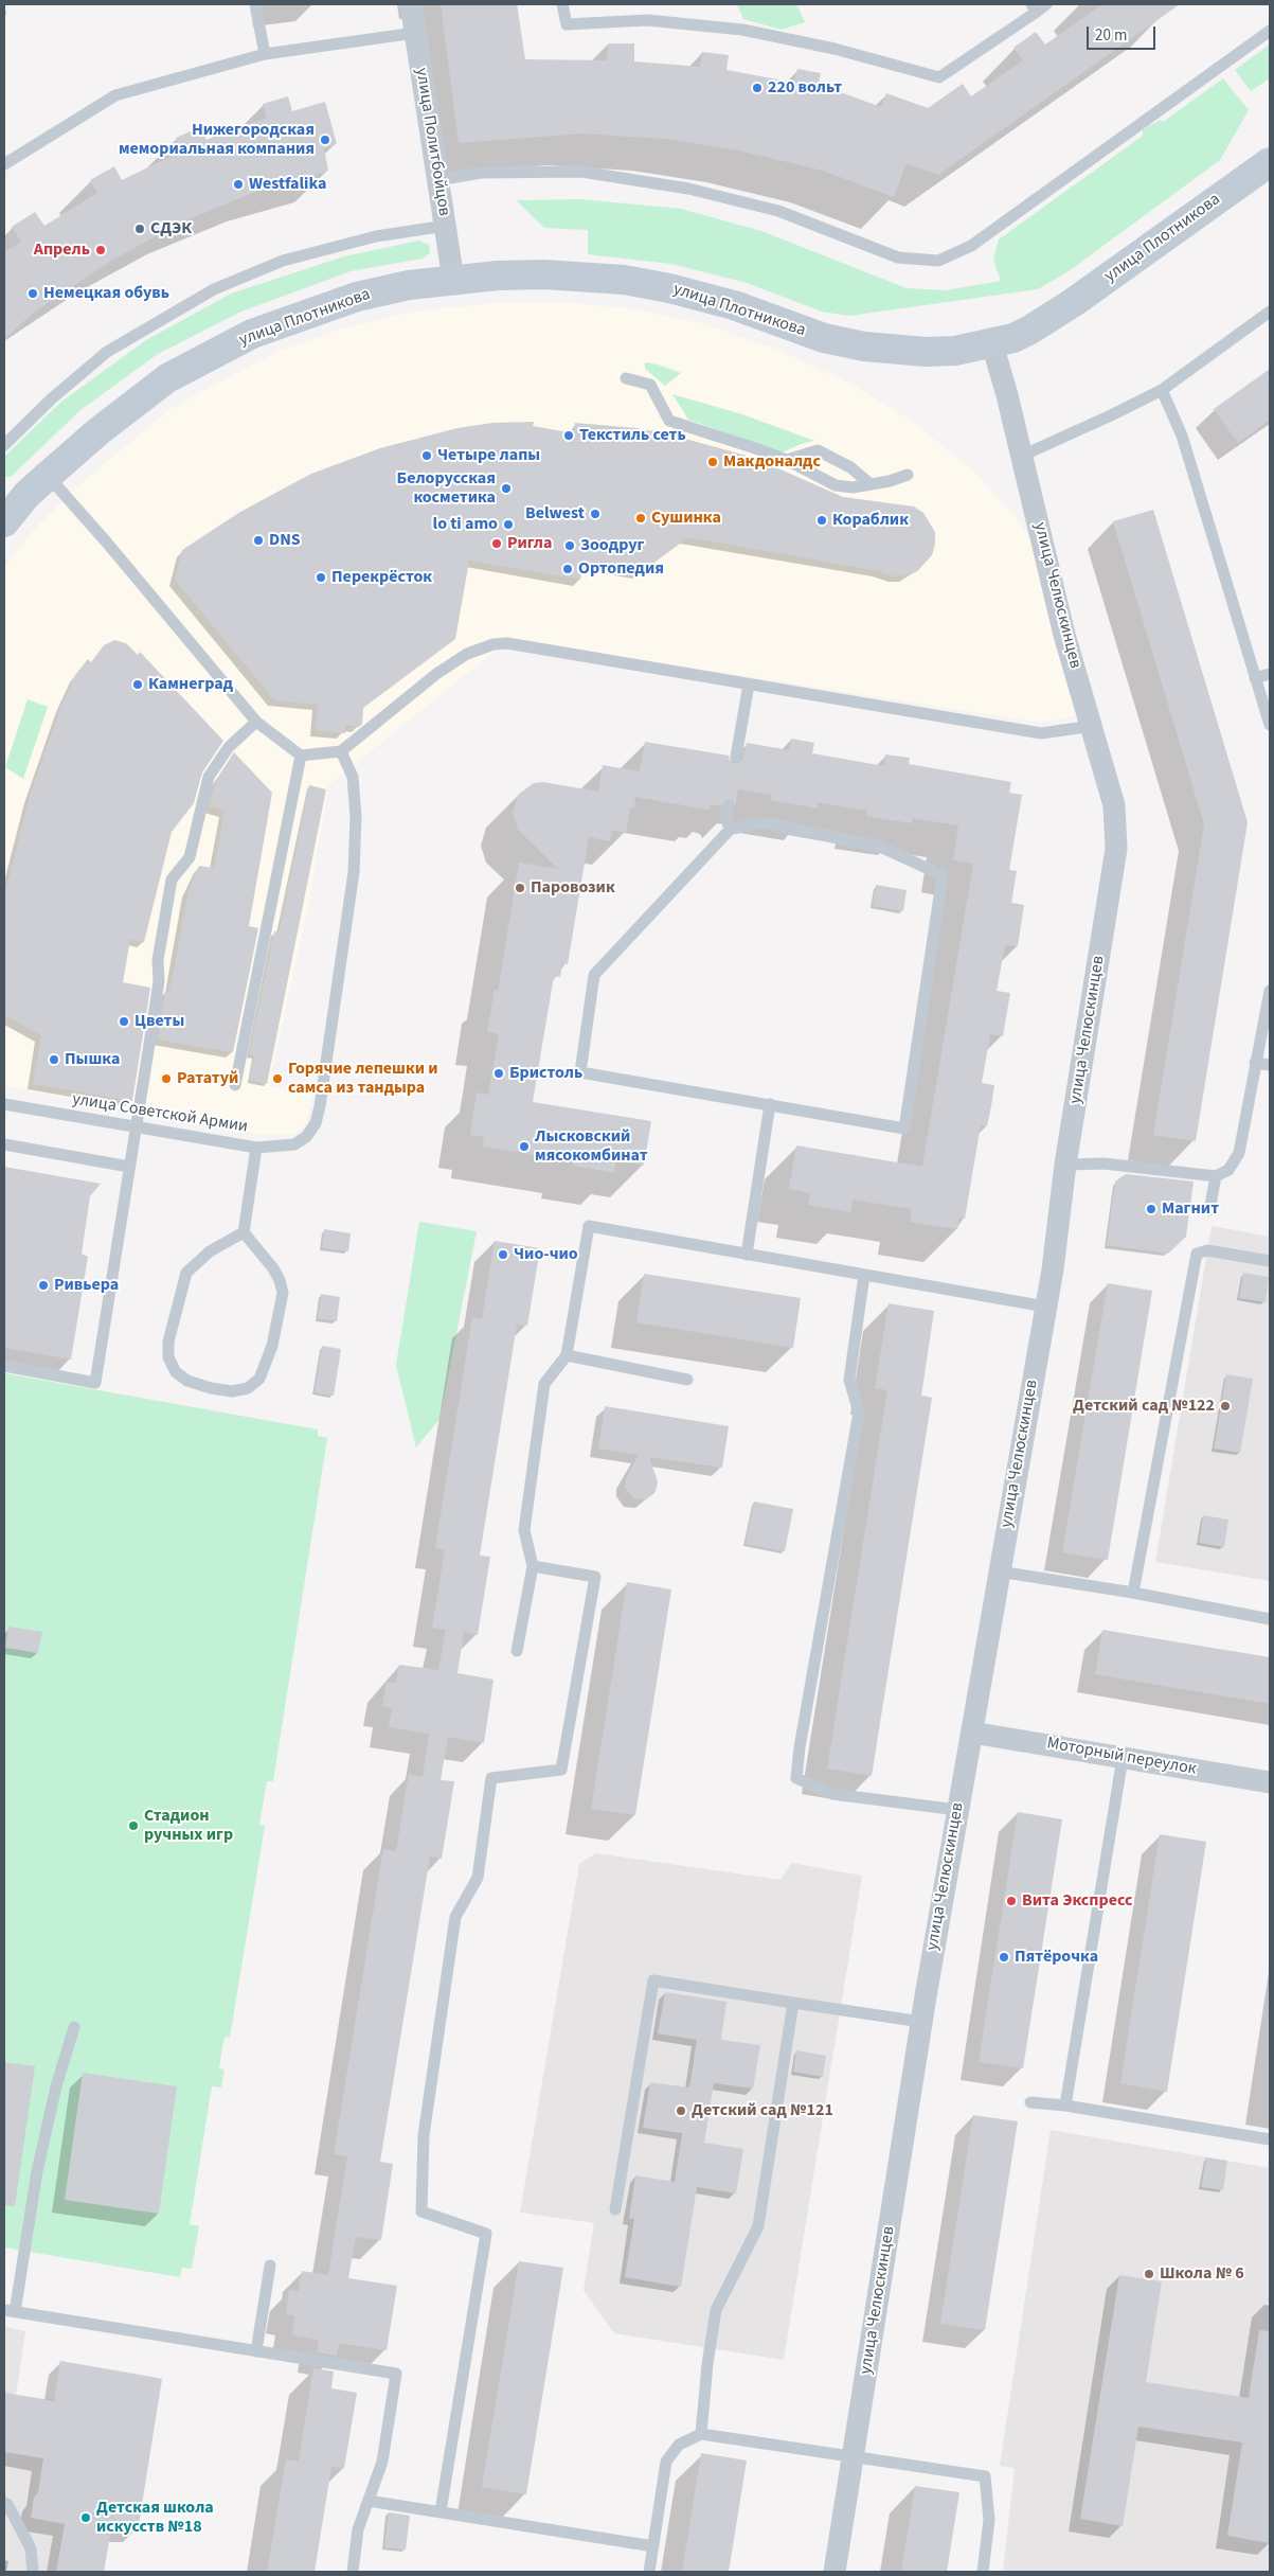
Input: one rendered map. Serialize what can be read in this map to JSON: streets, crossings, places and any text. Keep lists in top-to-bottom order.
{
  "streets": {
    "main road": ["улица Плотникова"],
    "street": ["улица Политбойцов", "улица Челюскинцев", "Моторный переулок"],
    "lane": ["улица Советской Армии"]
  },
  "crossings": [
    ["улица Политбойцов", "улица Плотникова"],
    ["улица Плотникова", "улица Челюскинцев"],
    ["улица Челюскинцев", "Моторный переулок"]
  ],
  "places": [
    "220 вольт",
    "Нижегородская мемориальная компания",
    "Westfalika",
    "СДЭК",
    "Апрель",
    "Немецкая обувь",
    "Текстиль сеть",
    "Четыре лапы",
    "Макдоналдс",
    "Белорусская косметика",
    "Belwest",
    "Сушинка",
    "Кораблик",
    "lo ti amo",
    "DNS",
    "Ригла",
    "Зоодруг",
    "Ортопедия",
    "Перекрёсток",
    "Камнеград",
    "Паровозик",
    "Цветы",
    "Пышка",
    "Бристоль",
    "Рататуй",
    "Горячие лепешки и самса из тандыра",
    "Лысковский мясокомбинат",
    "Магнит",
    "Чио-чио",
    "Ривьера",
    "Детский сад №122",
    "Стадион ручных игр",
    "Вита Экспресс",
    "Пятёрочка",
    "Детский сад №121",
    "Школа № 6",
    "Детская школа искусств №18"
  ],
  "scale_bar": "20 m"
}
